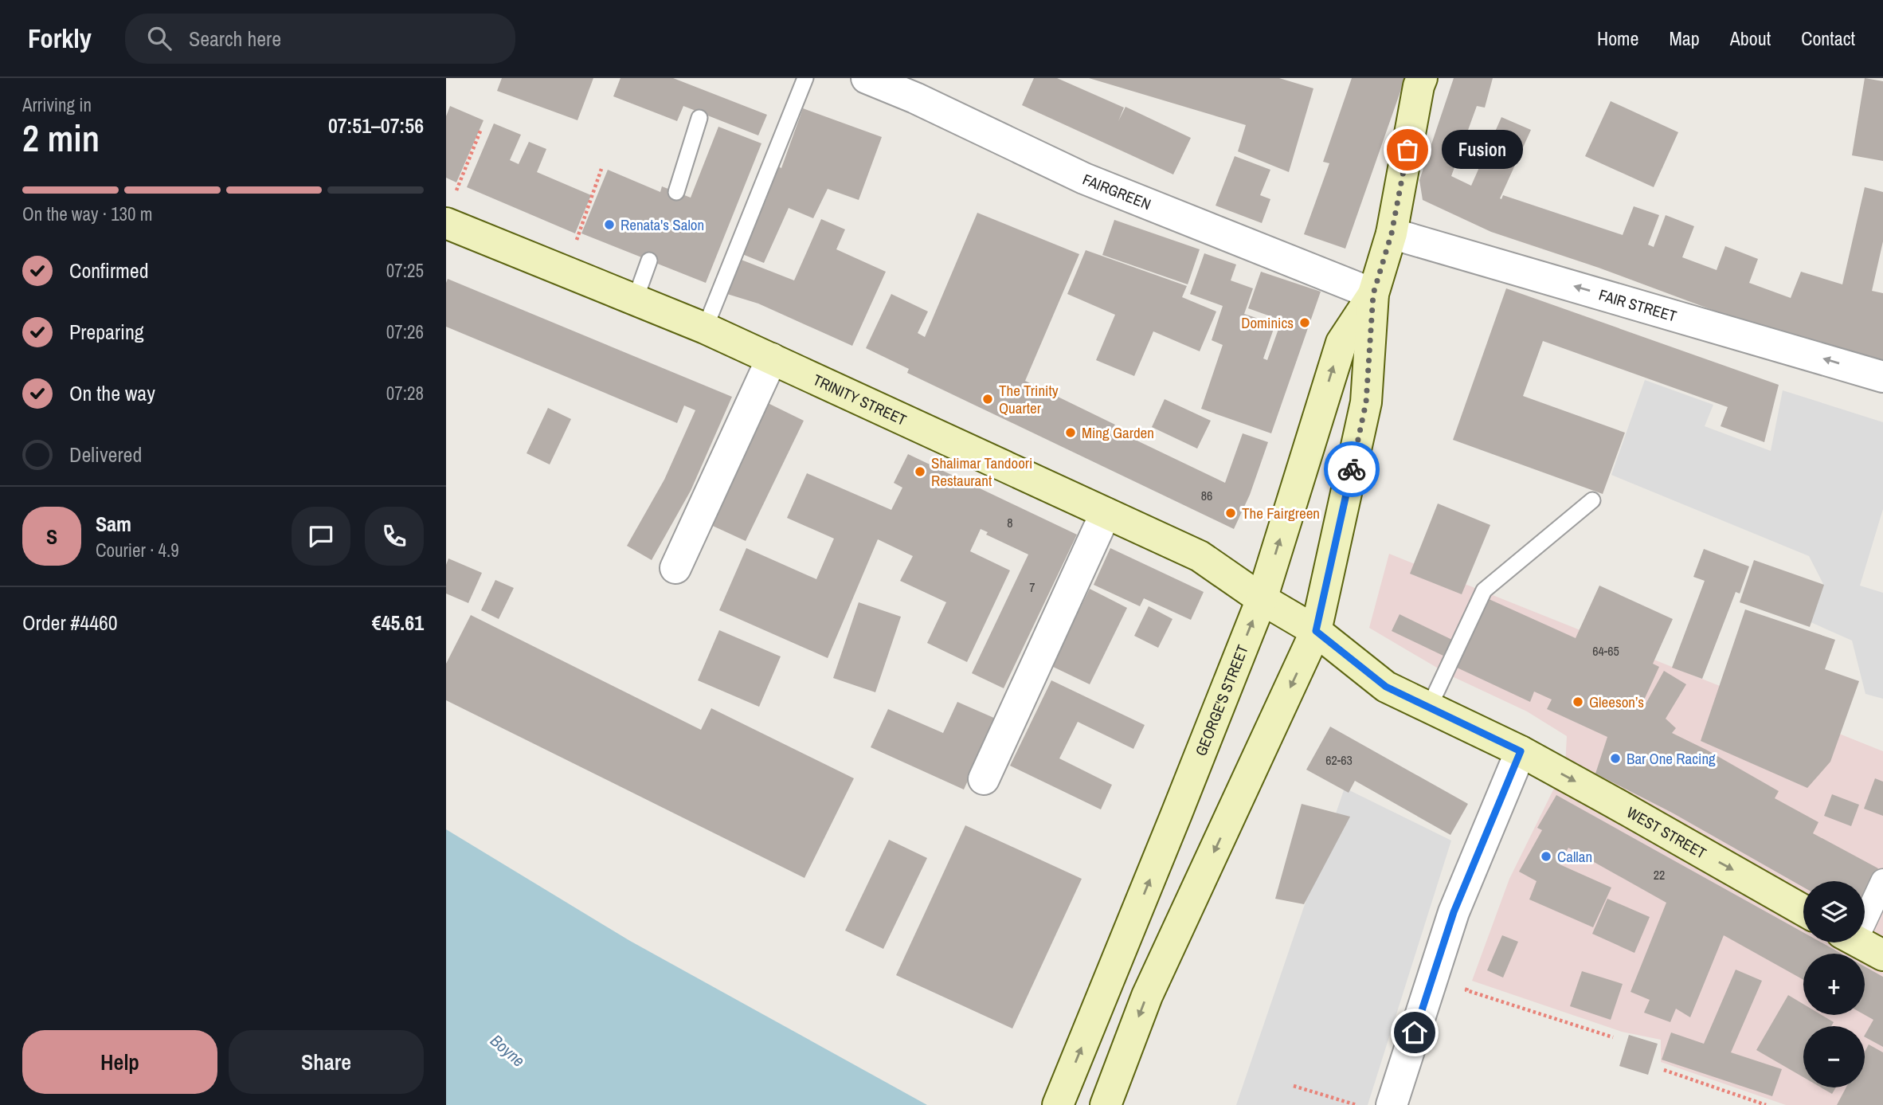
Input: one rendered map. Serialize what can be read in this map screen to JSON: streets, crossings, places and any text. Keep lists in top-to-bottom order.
{
  "streets": {
    "main road": ["TRINITY STREET", "GEORGE'S STREET", "WEST STREET"],
    "street": ["FAIRGREEN", "FAIR STREET"]
  },
  "crossings": [
    ["FAIRGREEN", "GEORGE'S STREET"],
    ["FAIR STREET", "GEORGE'S STREET"],
    ["TRINITY STREET", "GEORGE'S STREET"],
    ["TRINITY STREET", "WEST STREET"]
  ],
  "one_way": ["FAIR STREET", "WEST STREET"],
  "water": ["Boyne"],
  "places": [
    "Fusion",
    "Renata's Salon",
    "Dominics",
    "The Trinity Quarter",
    "Ming Garden",
    "Shalimar Tandoori Restaurant",
    "The Fairgreen",
    "Gleeson’s",
    "Bar One Racing",
    "Callan"
  ],
  "house_numbers": [
    "86",
    "8",
    "7",
    "64-65",
    "62-63",
    "22"
  ],
  "page": {
    "header": "Forkly",
    "search": "Search here",
    "nav": [
      "Home",
      "Map",
      "About",
      "Contact"
    ],
    "heading": ["2 min", "Arriving in", "07:51–07:56"],
    "panel": [
      "Sam",
      "Courier · 4.9",
      "Order #4460",
      "€45.61"
    ],
    "bubble": "Fusion",
    "bar": "On the way · 130 m",
    "list": [
      ["Confirmed", "07:25"],
      ["Preparing", "07:26"],
      ["On the way", "07:28"],
      "Delivered"
    ],
    "round": "S",
    "map_buttons": ["+", "−"],
    "buttons": ["Help", "Share"]
  }
}
